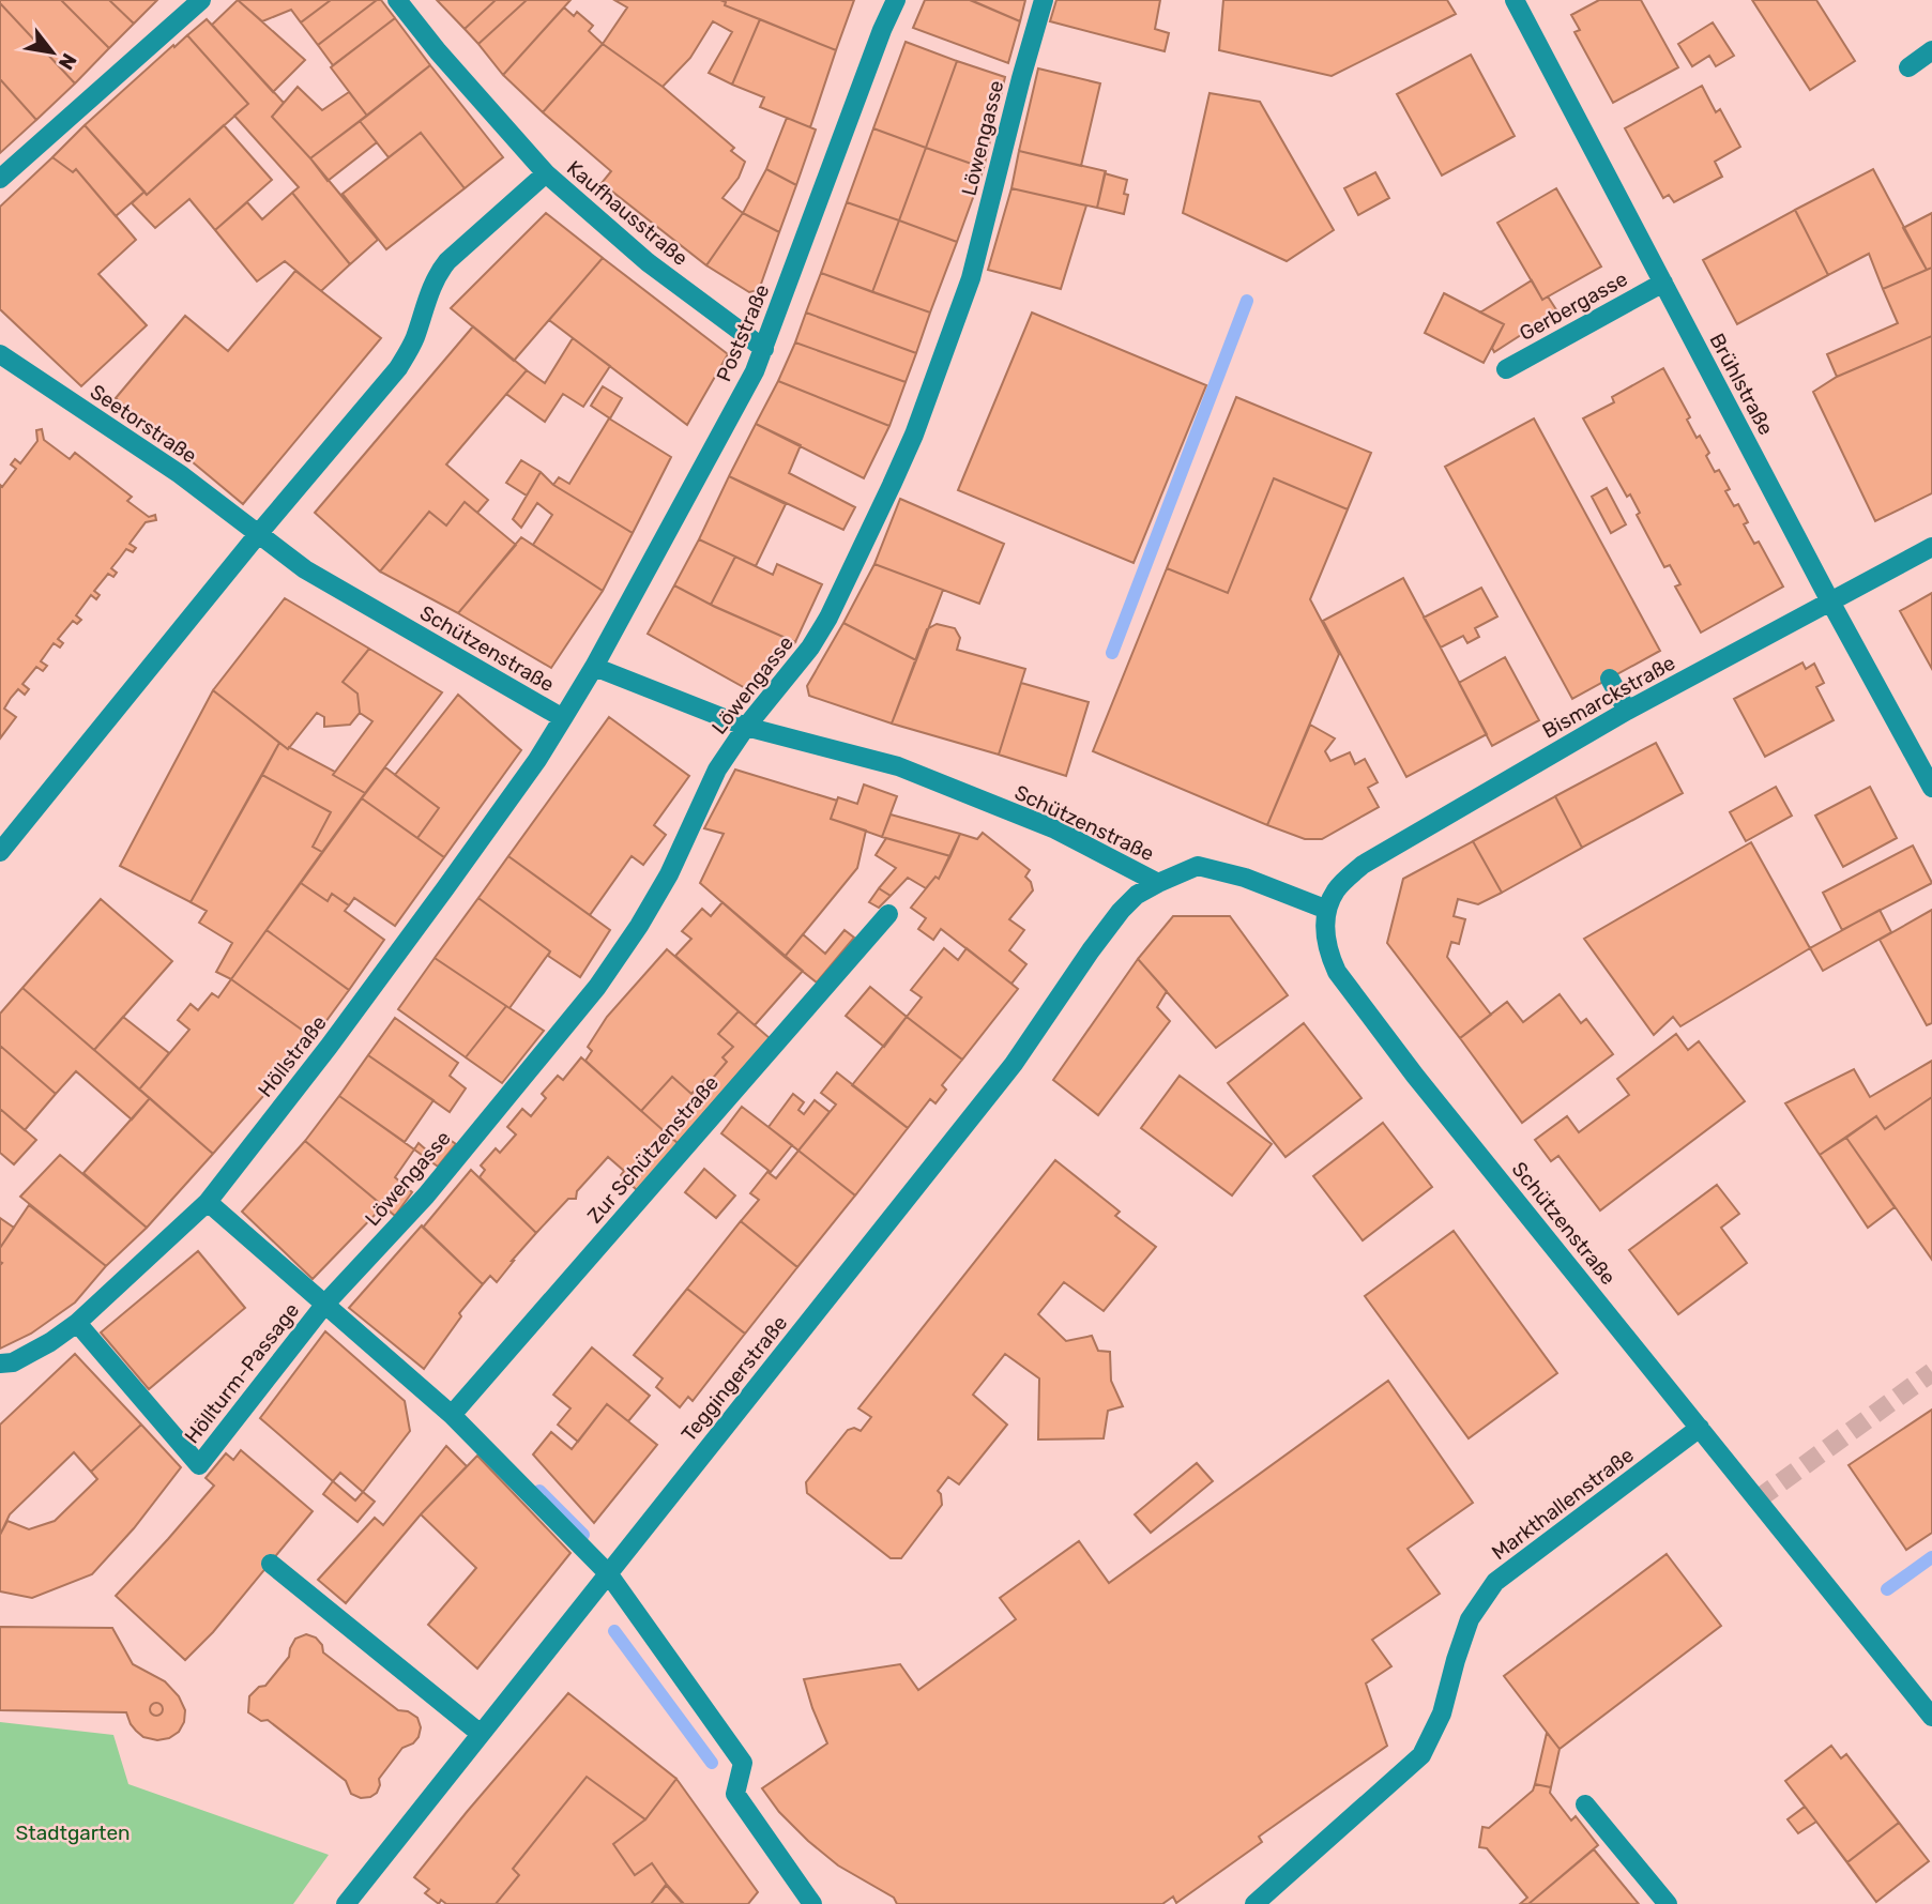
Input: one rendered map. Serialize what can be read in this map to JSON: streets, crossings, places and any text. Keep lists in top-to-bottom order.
{
  "streets": {
    "street": [
      "Löwengasse",
      "Kaufhausstraße",
      "Gerbergasse",
      "Poststraße",
      "Brühlstraße",
      "Seetorstraße",
      "Schützenstraße",
      "Bismarckstraße",
      "Höllstraße",
      "Zur Schützenstraße",
      "Höllturm-Passage",
      "Teggingerstraße",
      "Markthallenstraße"
    ]
  },
  "crossings": [
    ["Löwengasse", "Schützenstraße"],
    ["Löwengasse", "Höllturm-Passage"],
    ["Kaufhausstraße", "Poststraße"],
    ["Kaufhausstraße", "Seetorstraße"],
    ["Kaufhausstraße", "Schützenstraße"],
    ["Gerbergasse", "Brühlstraße"],
    ["Poststraße", "Schützenstraße"],
    ["Brühlstraße", "Bismarckstraße"],
    ["Seetorstraße", "Schützenstraße"],
    ["Schützenstraße", "Bismarckstraße"],
    ["Schützenstraße", "Höllstraße"],
    ["Schützenstraße", "Teggingerstraße"],
    ["Schützenstraße", "Markthallenstraße"],
    ["Höllstraße", "Höllturm-Passage"]
  ],
  "parks": ["Stadtgarten"],
  "north": "bottom right"
}
